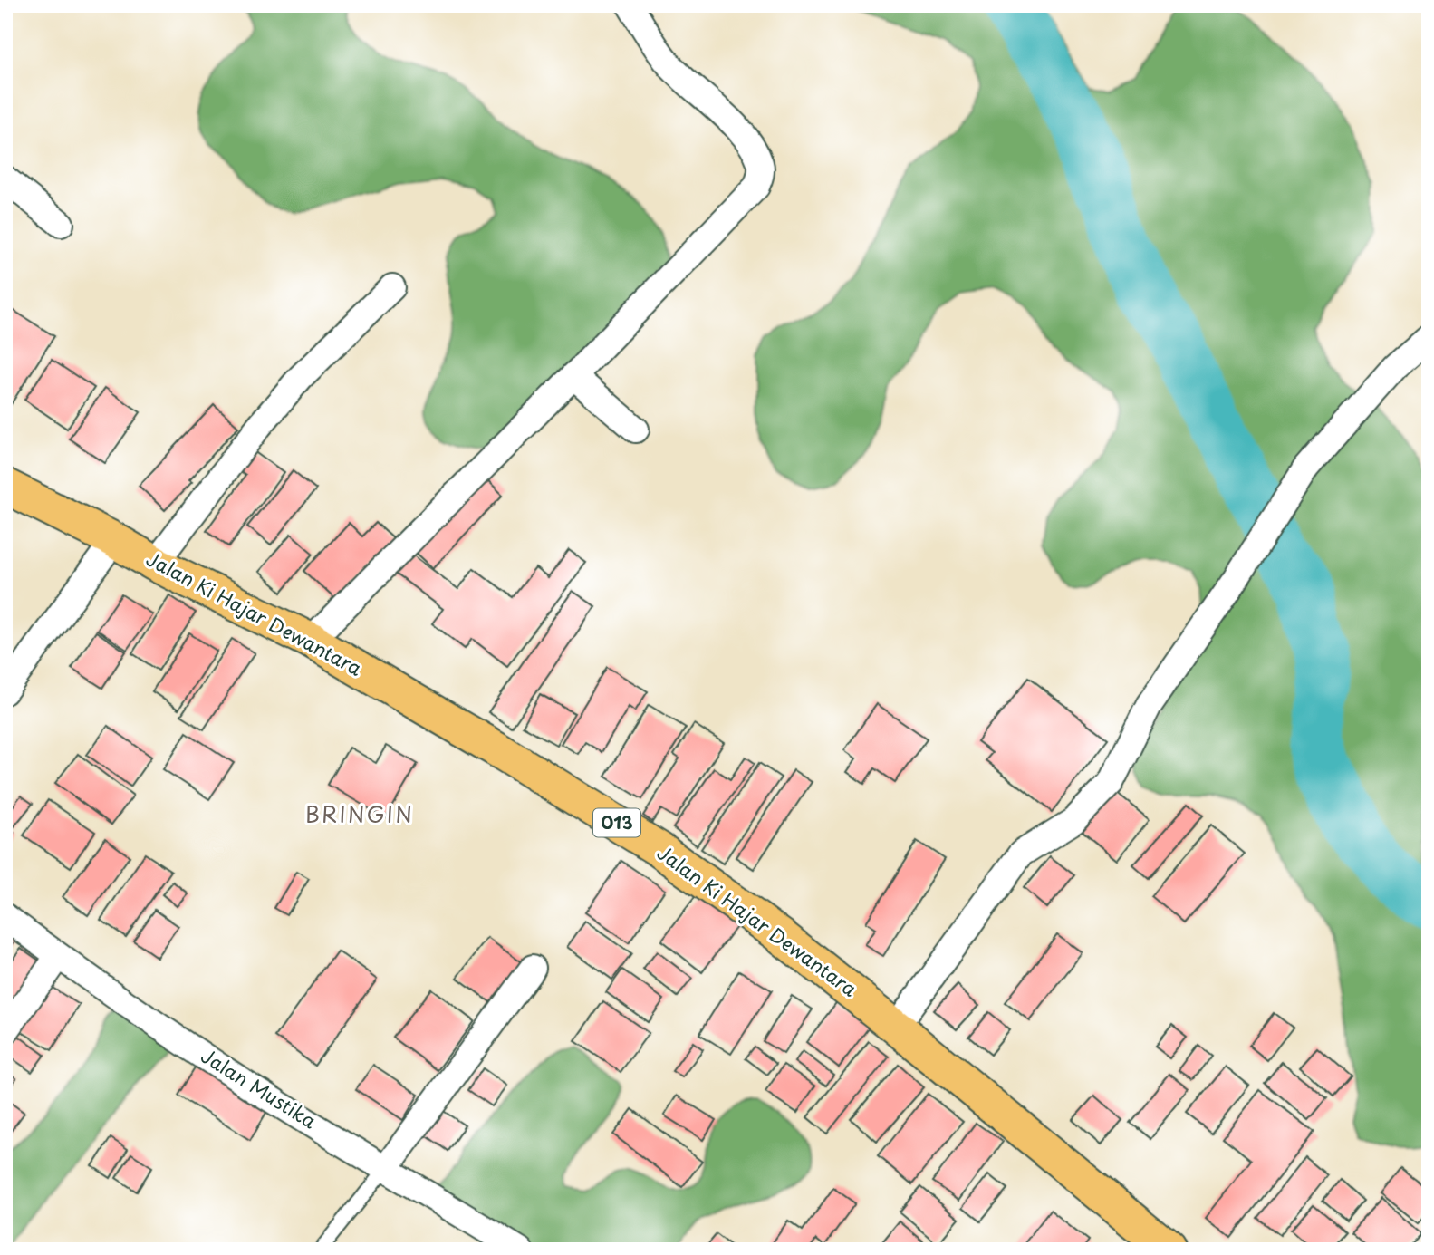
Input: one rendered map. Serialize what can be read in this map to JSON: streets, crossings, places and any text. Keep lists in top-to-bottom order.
{
  "streets": {
    "main road": ["Jalan Ki Hajar Dewantara", "013"],
    "street": ["Jalan Mustika"]
  },
  "districts": ["BRINGIN"]
}
